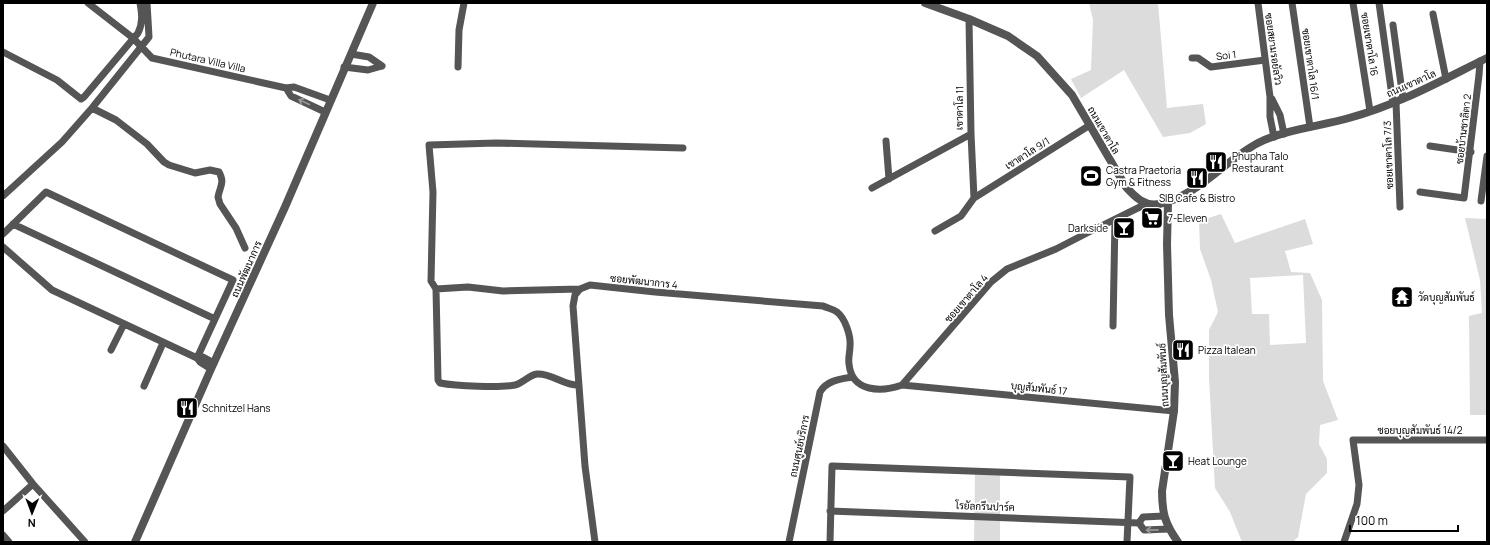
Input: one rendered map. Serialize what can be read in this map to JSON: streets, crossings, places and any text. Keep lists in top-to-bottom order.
{
  "streets": {
    "street": [
      "ซอยเขาตาโล 16",
      "ซอยสยามรอยัลวิว",
      "Soi 1",
      "Phutara Villa Villa",
      "ซอยเขาตาโล 16/1",
      "ถนนเขาตาโล",
      "เขาตาโล 11",
      "ซอยบ้านชาลิตา 2",
      "เขาตาโล 9/1",
      "ซอยเขาตาโล 7/3",
      "ถนนพัฒนาการ",
      "ซอยพัฒนาการ 4",
      "ซอยเขาตาโล 4",
      "ถนนบุญสัมพันธ์",
      "บุญสัมพันธ์ 17",
      "ซอยบุญสัมพันธ์ 14/2",
      "ถนนศูนย์บริการ",
      "โรยัลกรีนปาร์ค"
    ]
  },
  "crossings": [
    ["ซอยเขาตาโล 16", "ถนนเขาตาโล"],
    ["ซอยสยามรอยัลวิว", "Soi 1"],
    ["Phutara Villa Villa", "ถนนพัฒนาการ"],
    ["ซอยเขาตาโล 16/1", "ถนนเขาตาโล"],
    ["ถนนเขาตาโล", "เขาตาโล 11"],
    ["ถนนเขาตาโล", "ซอยบ้านชาลิตา 2"],
    ["ถนนเขาตาโล", "เขาตาโล 9/1"],
    ["ถนนเขาตาโล", "ซอยเขาตาโล 7/3"],
    ["ถนนเขาตาโล", "ซอยเขาตาโล 4"],
    ["ถนนเขาตาโล", "ถนนบุญสัมพันธ์"],
    ["ซอยพัฒนาการ 4", "ถนนศูนย์บริการ"],
    ["ซอยเขาตาโล 4", "บุญสัมพันธ์ 17"],
    ["ถนนบุญสัมพันธ์", "บุญสัมพันธ์ 17"],
    ["ถนนบุญสัมพันธ์", "โรยัลกรีนปาร์ค"]
  ],
  "places": {
    "restaurant": [
      "Phupha Talo Restaurant",
      "SIB Cafe & Bistro",
      "Pizza Italean",
      "Schnitzel Hans"
    ],
    "sports": ["Castra Praetoria Gym & Fitness"],
    "supermarket": ["7-Eleven"],
    "bar": ["Darkside", "Heat Lounge"],
    "temple": ["วัดบุญสัมพันธ์"]
  },
  "scale_bar": "100 m",
  "north": "bottom"
}
